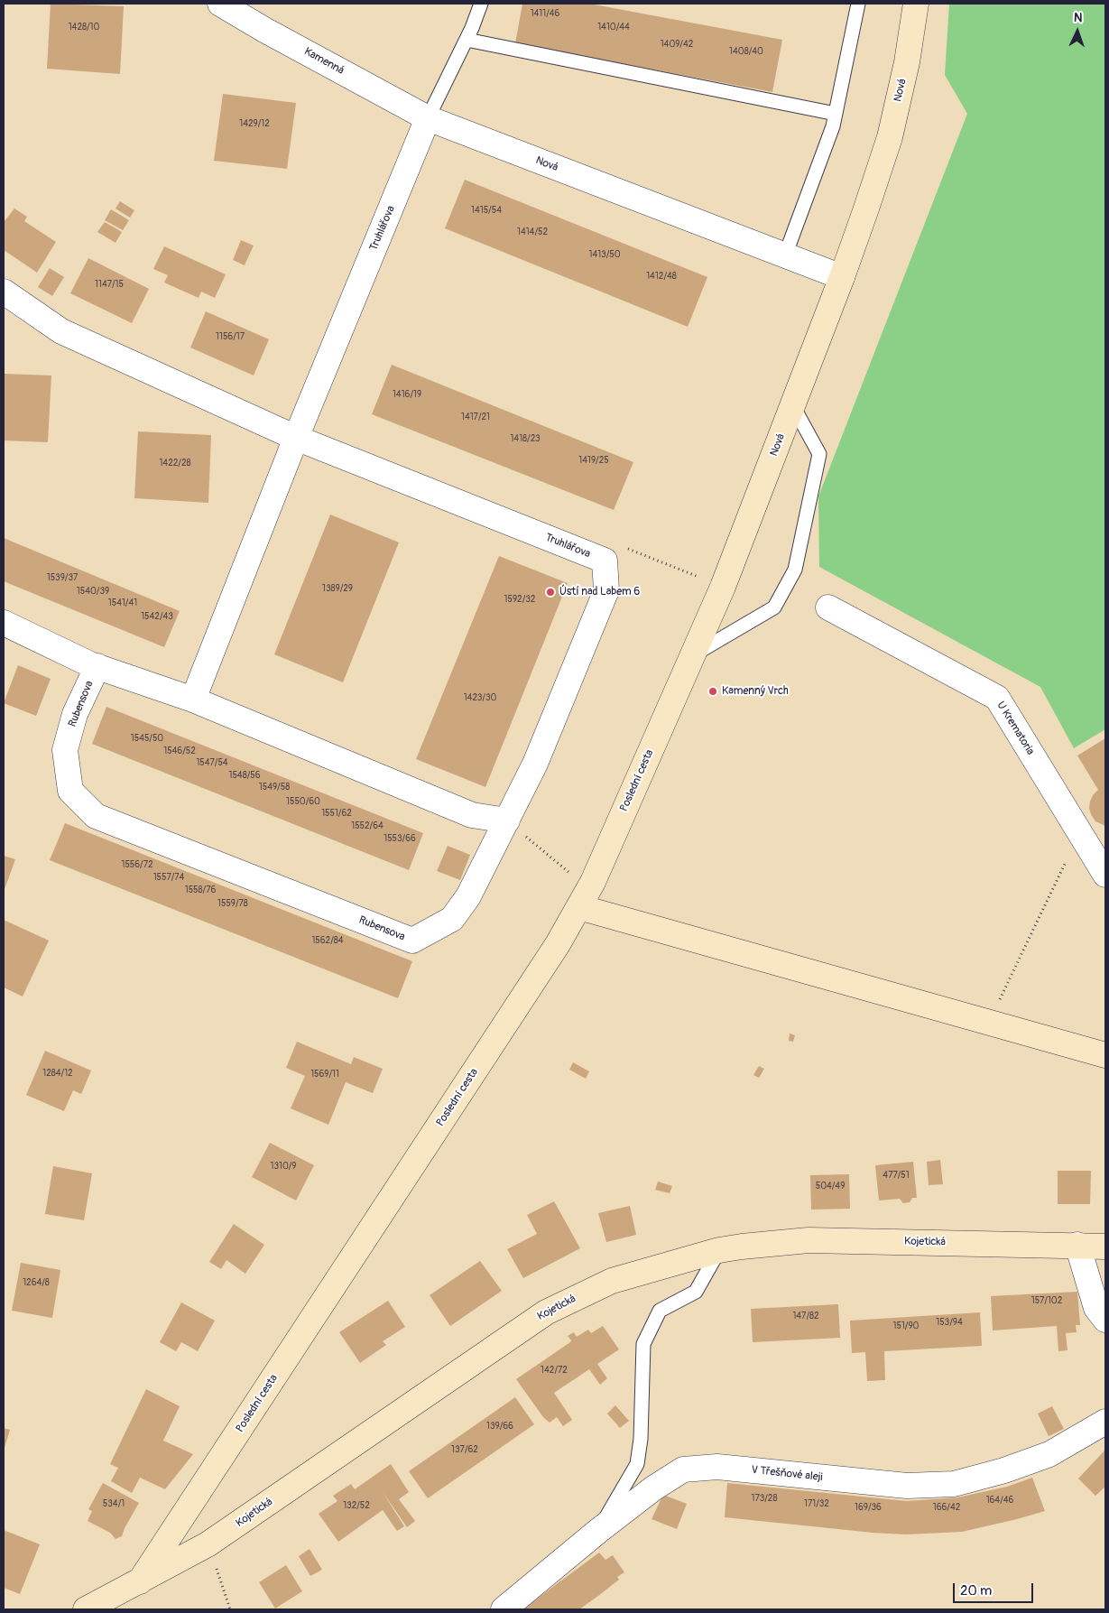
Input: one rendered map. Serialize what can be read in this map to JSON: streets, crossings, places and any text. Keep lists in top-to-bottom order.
{
  "streets": {
    "street": [
      "Kamenná",
      "Nová",
      "Truhlářova",
      "Rubensova",
      "U Krematoria",
      "Poslední cesta",
      "Kojetická",
      "V Třešňové aleji"
    ]
  },
  "crossings": [
    ["Kamenná", "Nová"],
    ["Kamenná", "Truhlářova"],
    ["Nová", "Truhlářova"],
    ["Nová", "Poslední cesta"],
    ["Truhlářova", "Rubensova"],
    ["Poslední cesta", "Kojetická"]
  ],
  "places": ["Ústí nad Labem 6", "Kamenný Vrch"],
  "house_numbers": [
    "1411/46",
    "1428/10",
    "1410/44",
    "1409/42",
    "1408/40",
    "1429/12",
    "1415/54",
    "1414/52",
    "1413/50",
    "1412/48",
    "1147/15",
    "1156/17",
    "1416/19",
    "1417/21",
    "1418/23",
    "1419/25",
    "1422/28",
    "1539/37",
    "1389/29",
    "1540/39",
    "1592/32",
    "1541/41",
    "1542/43",
    "1423/30",
    "1545/50",
    "1546/52",
    "1547/54",
    "1548/56",
    "1549/58",
    "1550/60",
    "1551/62",
    "1552/64",
    "1553/66",
    "1556/72",
    "1557/74",
    "1558/76",
    "1559/78",
    "1562/84",
    "1284/12",
    "1569/11",
    "1310/9",
    "477/51",
    "504/49",
    "1264/8",
    "157/102",
    "147/82",
    "153/94",
    "151/90",
    "142/72",
    "139/66",
    "137/62",
    "173/28",
    "164/46",
    "534/1",
    "171/32",
    "132/52",
    "169/36",
    "166/42"
  ],
  "scale_bar": "20 m",
  "north": "top"
}
